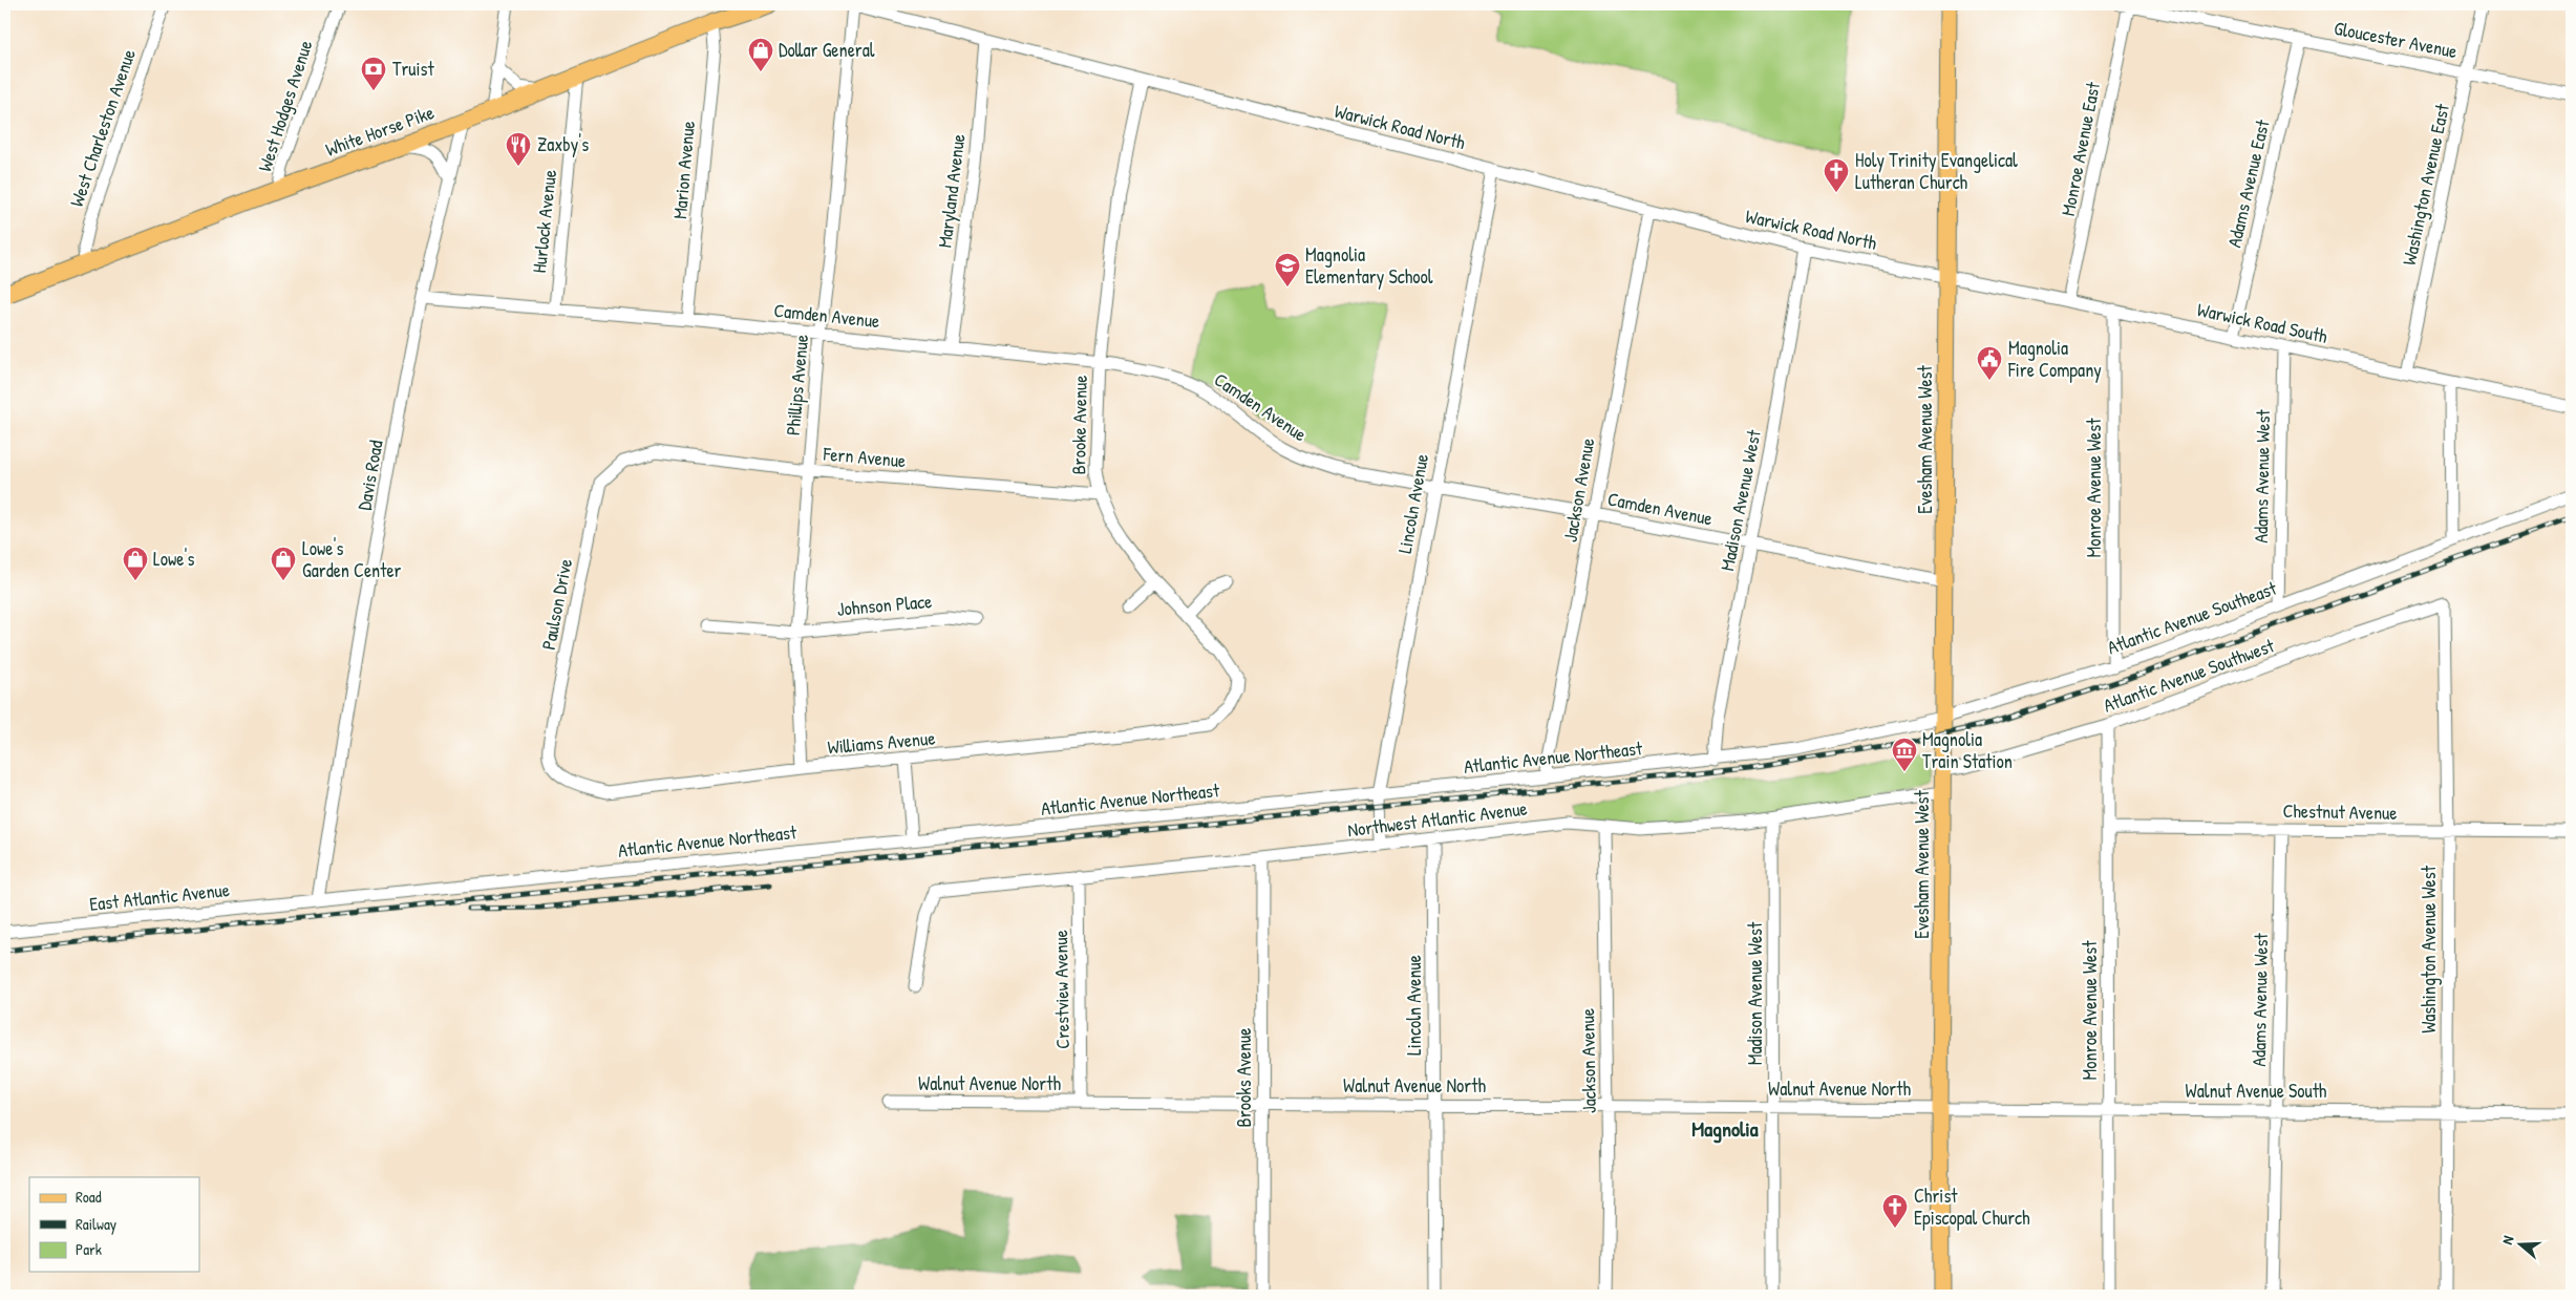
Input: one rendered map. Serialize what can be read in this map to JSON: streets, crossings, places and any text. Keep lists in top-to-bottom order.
{
  "streets": {
    "highway": ["White Horse Pike"],
    "main road": ["Evesham Avenue West"],
    "street": [
      "Gloucester Avenue",
      "West Hodges Avenue",
      "Warwick Road North",
      "West Charleston Avenue",
      "Monroe Avenue East",
      "Marion Avenue",
      "Adams Avenue East",
      "Washington Avenue East",
      "Maryland Avenue",
      "Hurlock Avenue",
      "Camden Avenue",
      "Warwick Road South",
      "Phillips Avenue",
      "Brooke Avenue",
      "Fern Avenue",
      "Davis Road",
      "Adams Avenue West",
      "Monroe Avenue West",
      "Jackson Avenue",
      "Madison Avenue West",
      "Lincoln Avenue",
      "Paulson Drive",
      "Johnson Place",
      "Atlantic Avenue Southeast",
      "Atlantic Avenue Southwest",
      "Williams Avenue",
      "Atlantic Avenue Northeast",
      "Chestnut Avenue",
      "Northwest Atlantic Avenue",
      "East Atlantic Avenue",
      "Washington Avenue West",
      "Crestview Avenue",
      "Brooks Avenue",
      "Walnut Avenue North",
      "Walnut Avenue South"
    ]
  },
  "crossings": [
    ["Gloucester Avenue", "Monroe Avenue East"],
    ["Gloucester Avenue", "Adams Avenue East"],
    ["Gloucester Avenue", "Washington Avenue East"],
    ["West Hodges Avenue", "White Horse Pike"],
    ["Warwick Road North", "Maryland Avenue"],
    ["Warwick Road North", "Warwick Road South"],
    ["Warwick Road North", "Phillips Avenue"],
    ["Warwick Road North", "Brooke Avenue"],
    ["Warwick Road North", "Evesham Avenue West"],
    ["Warwick Road North", "Jackson Avenue"],
    ["Warwick Road North", "Madison Avenue West"],
    ["Warwick Road North", "Lincoln Avenue"],
    ["West Charleston Avenue", "White Horse Pike"],
    ["White Horse Pike", "Marion Avenue"],
    ["White Horse Pike", "Hurlock Avenue"],
    ["White Horse Pike", "Davis Road"],
    ["Monroe Avenue East", "Warwick Road South"],
    ["Marion Avenue", "Camden Avenue"],
    ["Adams Avenue East", "Warwick Road South"],
    ["Washington Avenue East", "Warwick Road South"],
    ["Maryland Avenue", "Camden Avenue"],
    ["Hurlock Avenue", "Camden Avenue"],
    ["Camden Avenue", "Phillips Avenue"],
    ["Camden Avenue", "Brooke Avenue"],
    ["Camden Avenue", "Evesham Avenue West"],
    ["Camden Avenue", "Davis Road"],
    ["Camden Avenue", "Jackson Avenue"],
    ["Camden Avenue", "Madison Avenue West"],
    ["Camden Avenue", "Lincoln Avenue"],
    ["Warwick Road South", "Evesham Avenue West"],
    ["Warwick Road South", "Adams Avenue West"],
    ["Warwick Road South", "Monroe Avenue West"],
    ["Phillips Avenue", "Fern Avenue"],
    ["Phillips Avenue", "Johnson Place"],
    ["Phillips Avenue", "Williams Avenue"],
    ["Brooke Avenue", "Fern Avenue"],
    ["Brooke Avenue", "Williams Avenue"],
    ["Evesham Avenue West", "Atlantic Avenue Southeast"],
    ["Evesham Avenue West", "Atlantic Avenue Southwest"],
    ["Evesham Avenue West", "Atlantic Avenue Northeast"],
    ["Evesham Avenue West", "Northwest Atlantic Avenue"],
    ["Evesham Avenue West", "Walnut Avenue North"],
    ["Evesham Avenue West", "Walnut Avenue South"],
    ["Fern Avenue", "Paulson Drive"],
    ["Davis Road", "Atlantic Avenue Northeast"],
    ["Davis Road", "East Atlantic Avenue"],
    ["Adams Avenue West", "Atlantic Avenue Southeast"],
    ["Adams Avenue West", "Chestnut Avenue"],
    ["Adams Avenue West", "Walnut Avenue South"],
    ["Monroe Avenue West", "Atlantic Avenue Southeast"],
    ["Monroe Avenue West", "Atlantic Avenue Southwest"],
    ["Monroe Avenue West", "Chestnut Avenue"],
    ["Monroe Avenue West", "Walnut Avenue South"],
    ["Jackson Avenue", "Atlantic Avenue Northeast"],
    ["Jackson Avenue", "Northwest Atlantic Avenue"],
    ["Jackson Avenue", "Walnut Avenue North"],
    ["Madison Avenue West", "Atlantic Avenue Northeast"],
    ["Madison Avenue West", "Northwest Atlantic Avenue"],
    ["Madison Avenue West", "Walnut Avenue North"],
    ["Lincoln Avenue", "Atlantic Avenue Northeast"],
    ["Lincoln Avenue", "Northwest Atlantic Avenue"],
    ["Lincoln Avenue", "Walnut Avenue North"],
    ["Paulson Drive", "Williams Avenue"],
    ["Atlantic Avenue Southeast", "Atlantic Avenue Northeast"],
    ["Atlantic Avenue Southwest", "Washington Avenue West"],
    ["Atlantic Avenue Northeast", "East Atlantic Avenue"],
    ["Chestnut Avenue", "Washington Avenue West"],
    ["Northwest Atlantic Avenue", "Crestview Avenue"],
    ["Northwest Atlantic Avenue", "Brooks Avenue"],
    ["Washington Avenue West", "Walnut Avenue South"],
    ["Crestview Avenue", "Walnut Avenue North"],
    ["Brooks Avenue", "Walnut Avenue North"],
    ["Walnut Avenue North", "Walnut Avenue South"]
  ],
  "districts": ["Magnolia"],
  "places": {
    "shop": ["Dollar General", "Lowe's", "Lowe's Garden Center"],
    "bank": ["Truist"],
    "restaurant": ["Zaxby's"],
    "church": ["Holy Trinity Evangelical Lutheran Church", "Christ Episcopal Church"],
    "school or university": ["Magnolia Elementary School"],
    "public building": ["Magnolia Fire Company"],
    "museum": ["Magnolia Train Station"]
  },
  "legend": ["Road", "Railway", "Park"],
  "north": "left"
}
